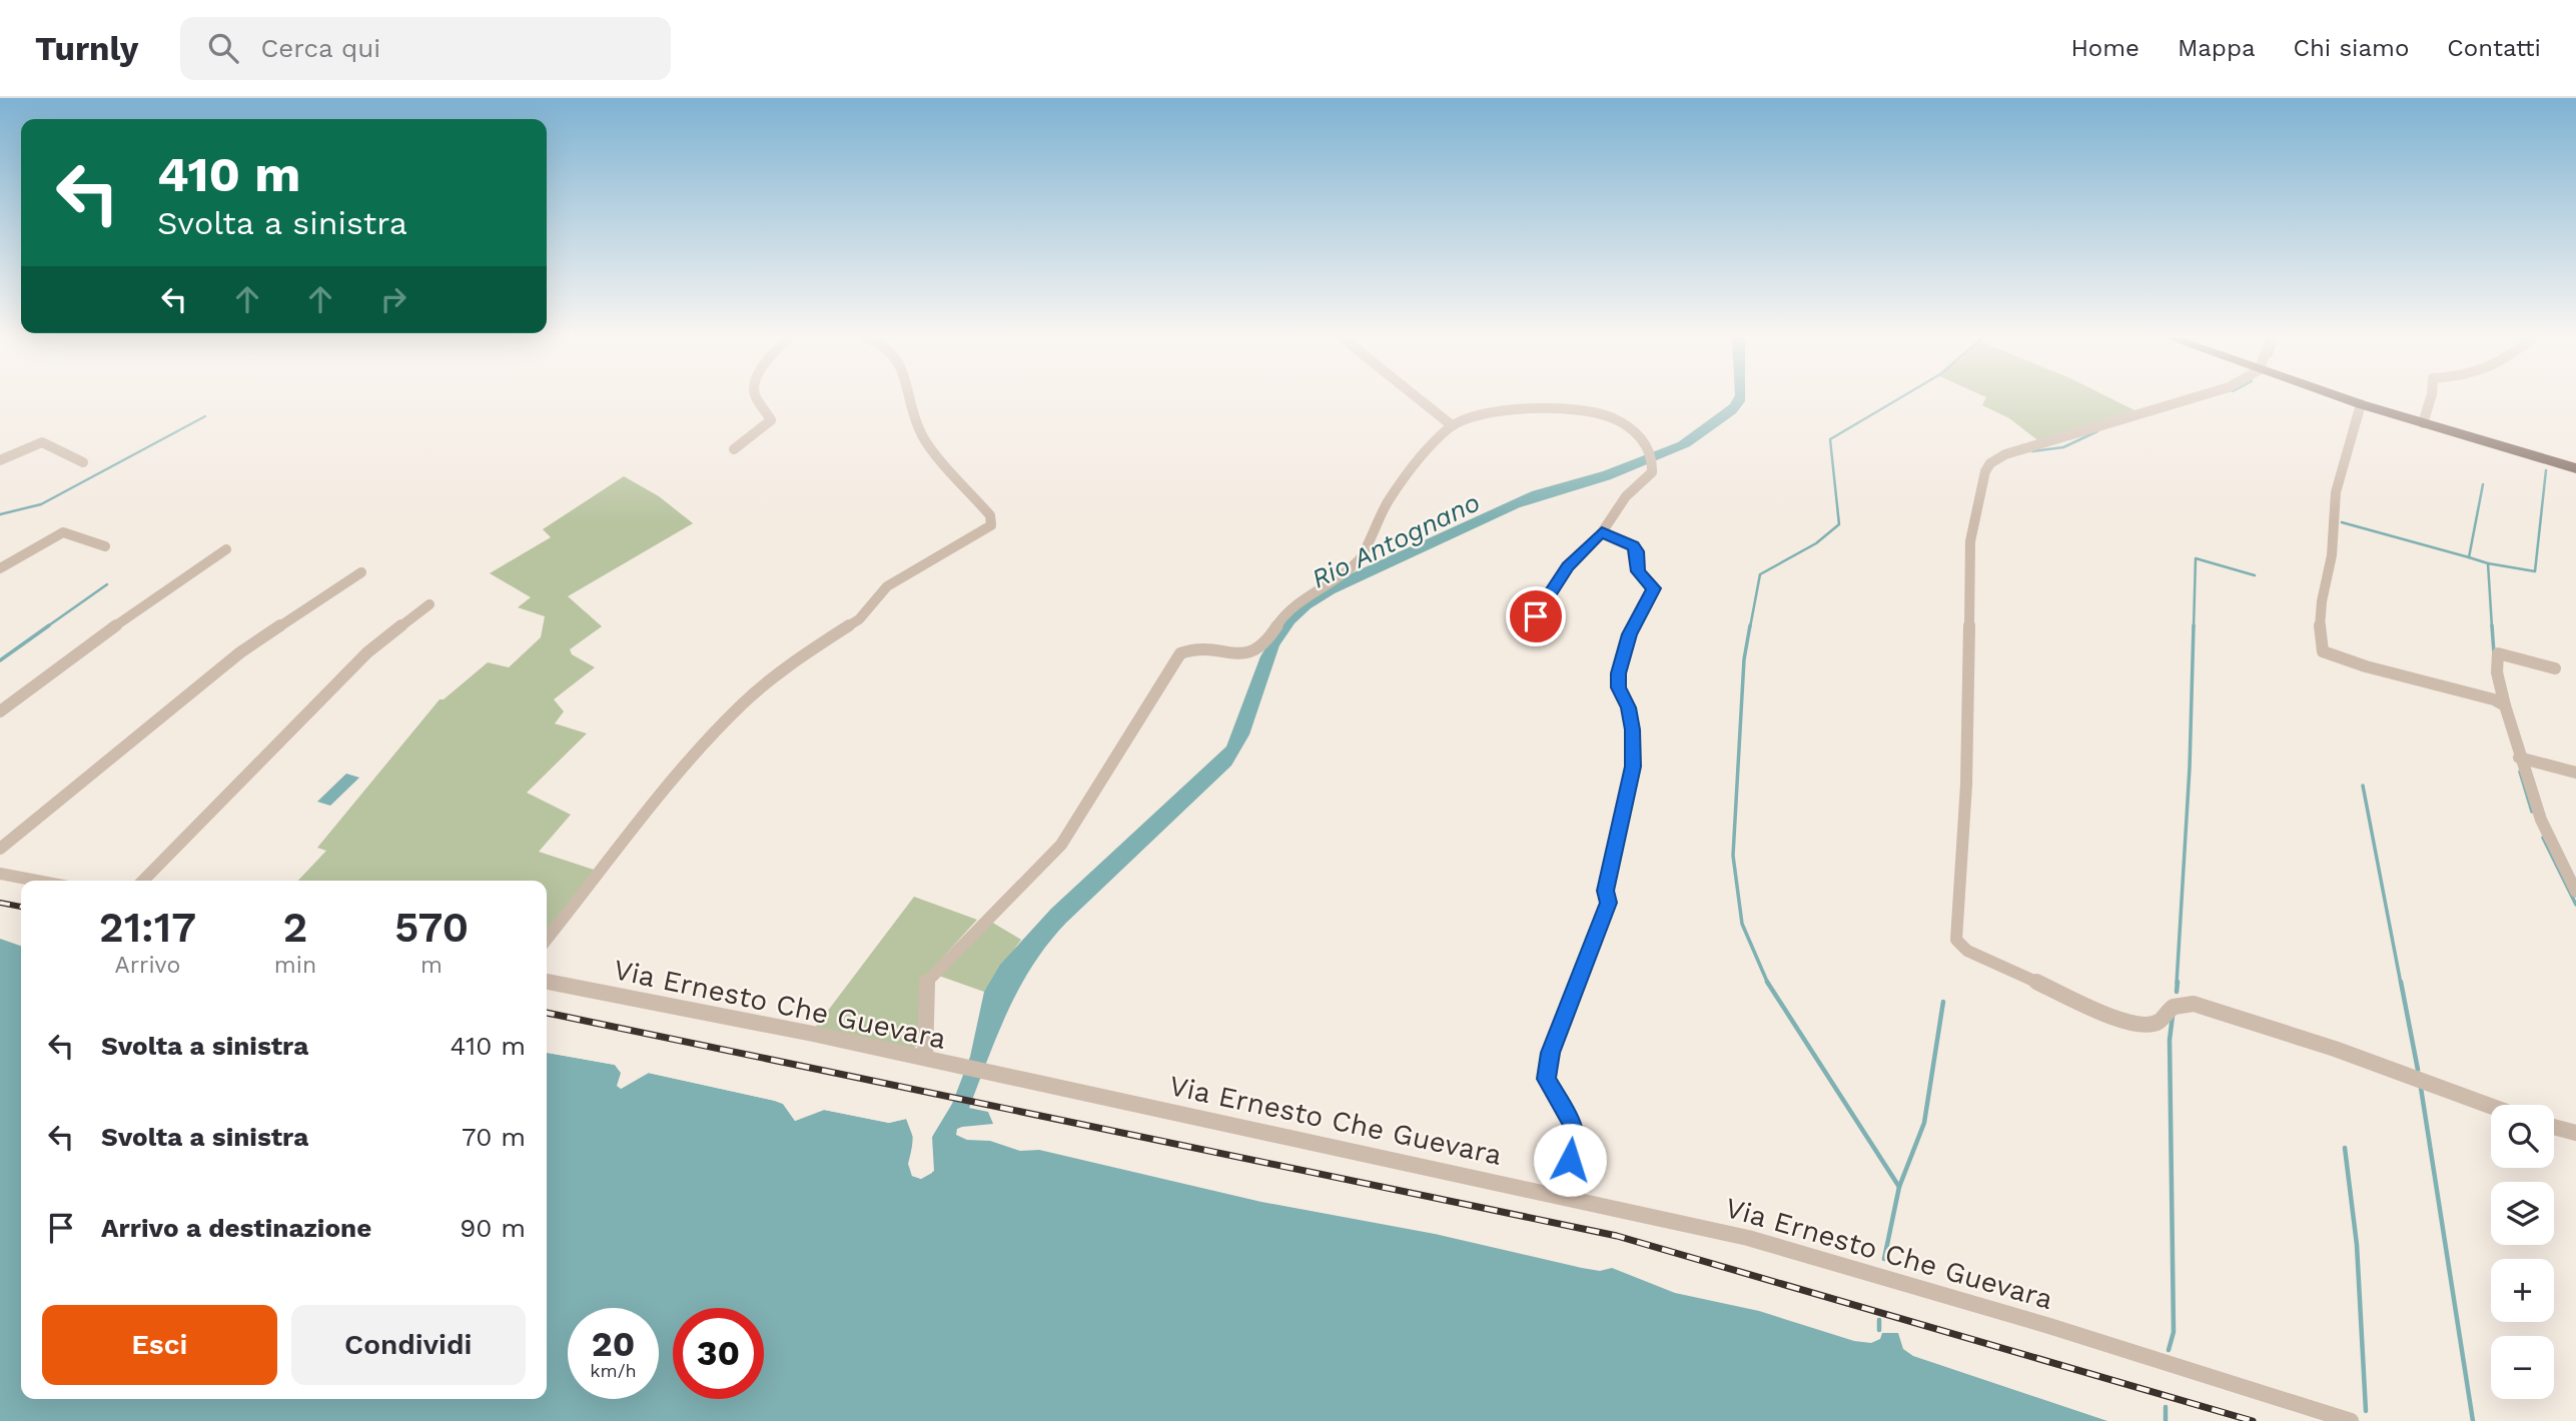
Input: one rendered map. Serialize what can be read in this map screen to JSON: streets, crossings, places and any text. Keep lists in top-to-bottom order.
{
  "streets": {
    "street": ["Via Ernesto Che Guevara"]
  },
  "water": ["Rio Antognano"],
  "page": {
    "header": "Turnly",
    "search": "Cerca qui",
    "nav": [
      "Home",
      "Mappa",
      "Chi siamo",
      "Contatti"
    ],
    "turn": ["410 m", "Svolta a sinistra"],
    "eta": [
      "21:17",
      "Arrivo",
      "2",
      "min",
      "570",
      "m"
    ],
    "list": [
      {
        "name": "Svolta a sinistra",
        "value": "410 m"
      },
      {
        "name": "Svolta a sinistra",
        "value": "70 m"
      },
      {
        "name": "Arrivo a destinazione",
        "value": "90 m"
      }
    ],
    "map_buttons": ["+", "−"],
    "buttons": ["Esci", "Condividi"],
    "speed": "20 km/h",
    "limit": "30"
  }
}
